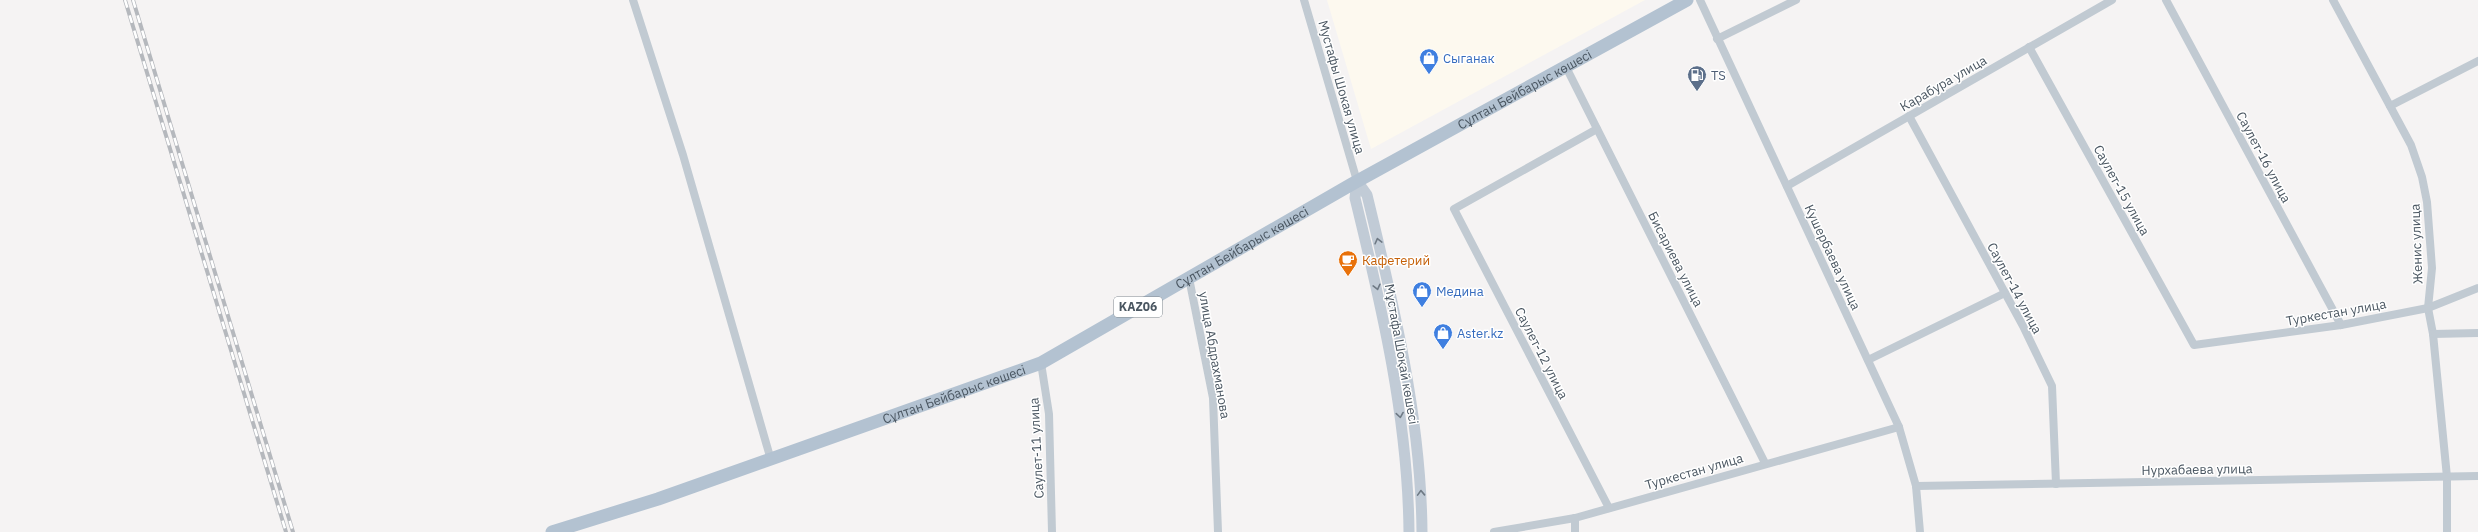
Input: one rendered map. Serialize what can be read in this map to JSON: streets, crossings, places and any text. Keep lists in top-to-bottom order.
{
  "streets": {
    "main road": ["Сұлтан Бейбарыс көшесі", "KAZ06"],
    "street": [
      "Карабура улица",
      "Мустафы Шокая улица",
      "Саулет-16 улица",
      "Саулет-15 улица",
      "Женис улица",
      "Кушербаева улица",
      "Бисариева улица",
      "Саулет-14 улица",
      "Туркестан улица",
      "Саулет-12 улица",
      "Мұстафа Шоқай көшесі",
      "улица Абдрахманова",
      "Саулет-11 улица",
      "Нурхабаева улица"
    ]
  },
  "crossings": [
    ["Карабура улица", "Саулет-15 улица"],
    ["Карабура улица", "Кушербаева улица"],
    ["Карабура улица", "Саулет-14 улица"],
    ["Мустафы Шокая улица", "Сұлтан Бейбарыс көшесі"],
    ["Мустафы Шокая улица", "Мұстафа Шоқай көшесі"],
    ["Сұлтан Бейбарыс көшесі", "Бисариева улица"],
    ["Сұлтан Бейбарыс көшесі", "Мұстафа Шоқай көшесі"],
    ["Сұлтан Бейбарыс көшесі", "улица Абдрахманова"],
    ["Сұлтан Бейбарыс көшесі", "Саулет-11 улица"],
    ["Саулет-16 улица", "Туркестан улица"],
    ["Саулет-15 улица", "Туркестан улица"],
    ["Женис улица", "Туркестан улица"],
    ["Женис улица", "Нурхабаева улица"],
    ["Кушербаева улица", "Туркестан улица"],
    ["Кушербаева улица", "Нурхабаева улица"],
    ["Бисариева улица", "Туркестан улица"],
    ["Бисариева улица", "Саулет-12 улица"],
    ["Саулет-14 улица", "Нурхабаева улица"],
    ["Туркестан улица", "Саулет-12 улица"]
  ],
  "places": {
    "shop": ["Сыганак", "Медина", "Aster.kz"],
    "fuel station": ["TS"],
    "cafe": ["Кафетерий"]
  }
}
